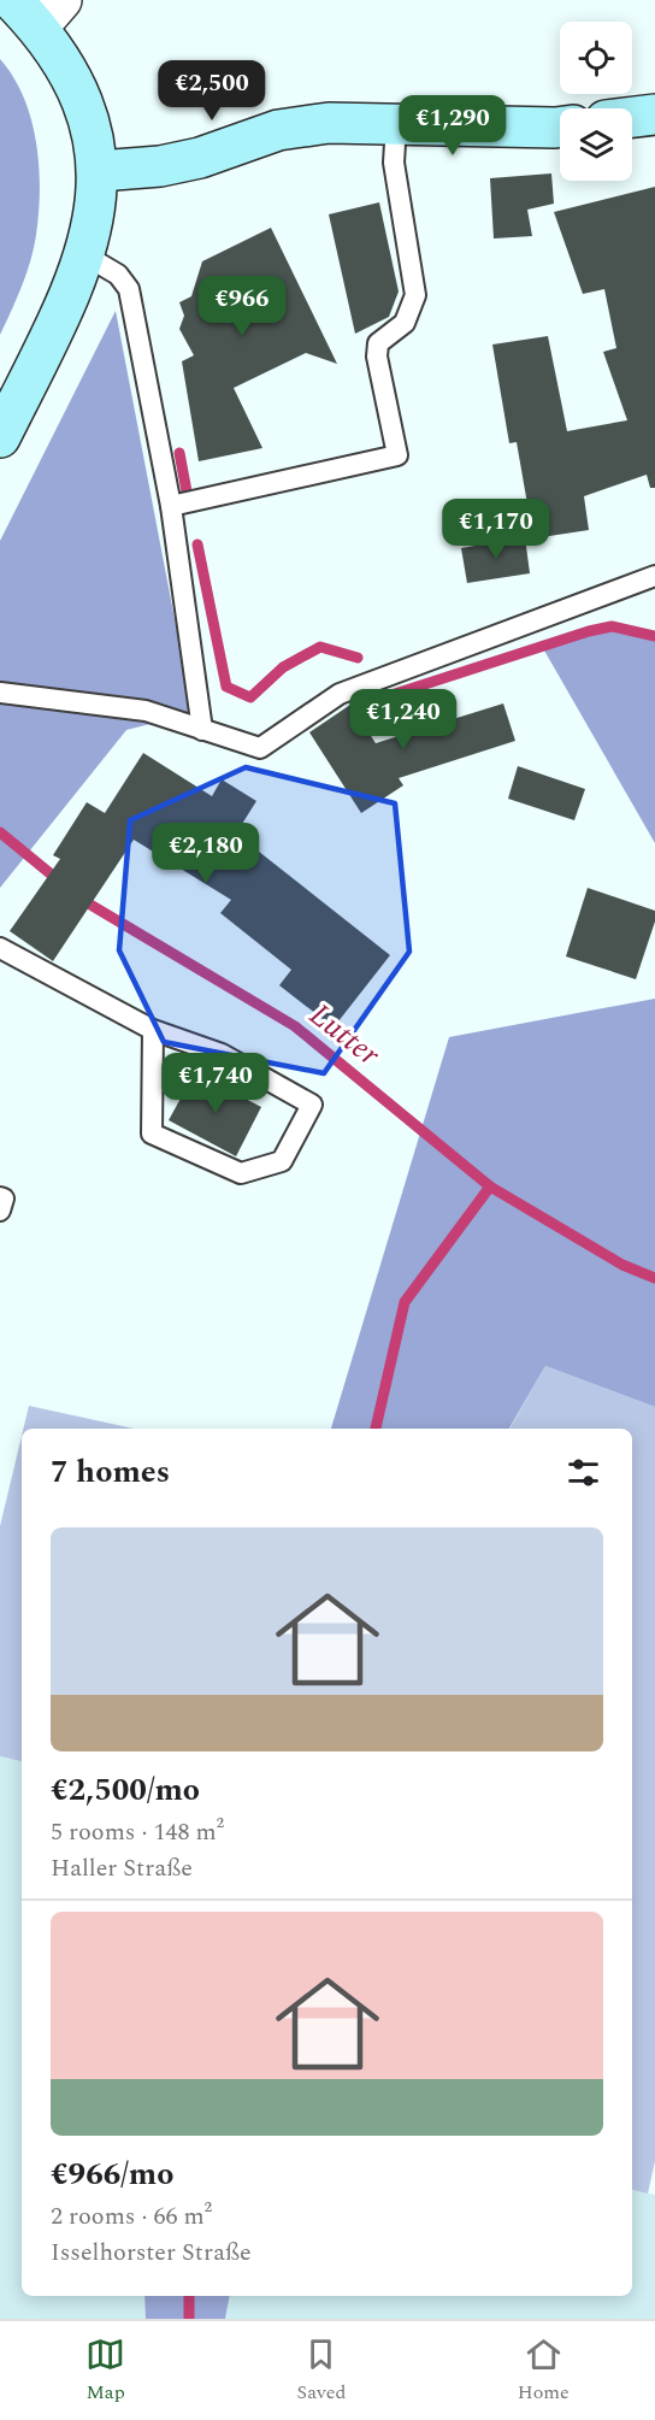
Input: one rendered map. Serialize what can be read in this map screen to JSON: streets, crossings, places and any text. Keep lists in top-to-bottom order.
{
  "water": ["Lutter"],
  "page": {
    "price": [
      "€2,500",
      "€1,290",
      "€966",
      "€1,170",
      "€1,240",
      "€2,180",
      "€1,740"
    ],
    "heading": "7 homes",
    "list": [
      {
        "name": "€2,500/mo",
        "note": "5 rooms · 148 m² · Haller Straße"
      },
      {
        "name": "€966/mo",
        "note": "2 rooms · 66 m² · Isselhorster Straße"
      }
    ],
    "tabs": ["Map", "Saved", "Home"]
  }
}
